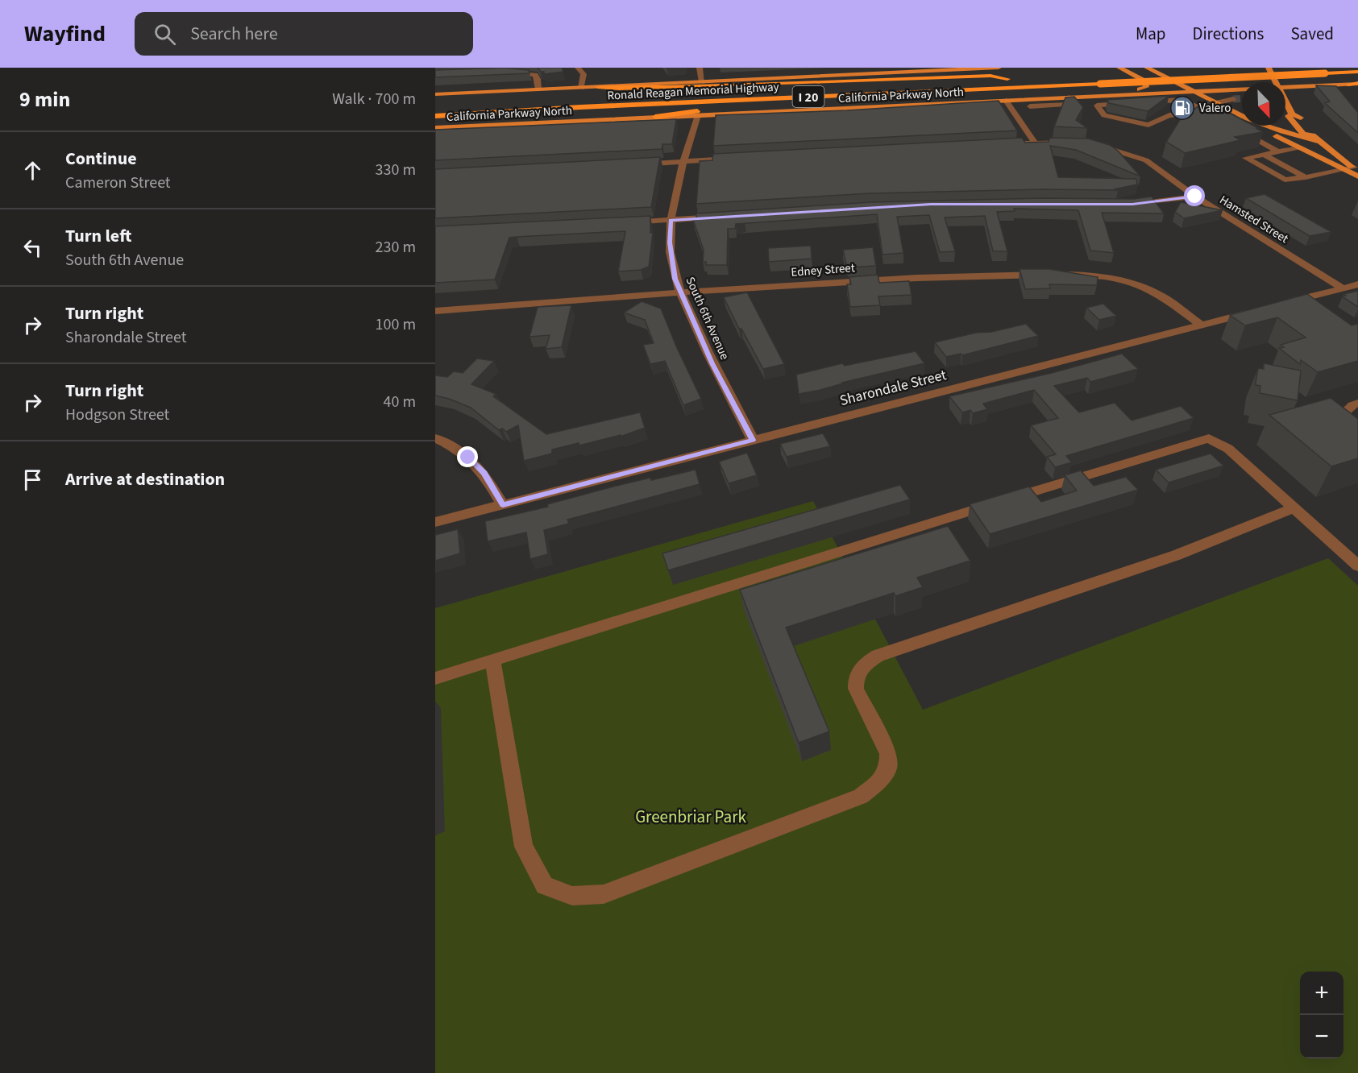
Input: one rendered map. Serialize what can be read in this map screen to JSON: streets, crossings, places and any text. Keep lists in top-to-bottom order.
{
  "streets": {
    "highway": ["Ronald Reagan Memorial Highway", "I 20"],
    "main road": ["California Parkway North"],
    "street": [
      "Hamsted Street",
      "Edney Street",
      "South 6th Avenue",
      "Sharondale Street"
    ]
  },
  "crossings": [
    ["California Parkway North", "South 6th Avenue"],
    ["Edney Street", "South 6th Avenue"],
    ["Edney Street", "Sharondale Street"],
    ["South 6th Avenue", "Sharondale Street"]
  ],
  "parks": ["Greenbriar Park"],
  "places": {
    "fuel station": ["Valero"]
  },
  "north": "bottom right",
  "page": {
    "header": "Wayfind",
    "search": "Search here",
    "nav": ["Map", "Directions", "Saved"],
    "heading": ["9 min", "Walk · 700 m"],
    "list": [
      ["Continue", "Cameron Street", "330 m"],
      ["Turn left", "South 6th Avenue", "230 m"],
      ["Turn right", "Sharondale Street", "100 m"],
      ["Turn right", "Hodgson Street", "40 m"],
      "Arrive at destination"
    ],
    "map_buttons": ["+", "−"]
  }
}
